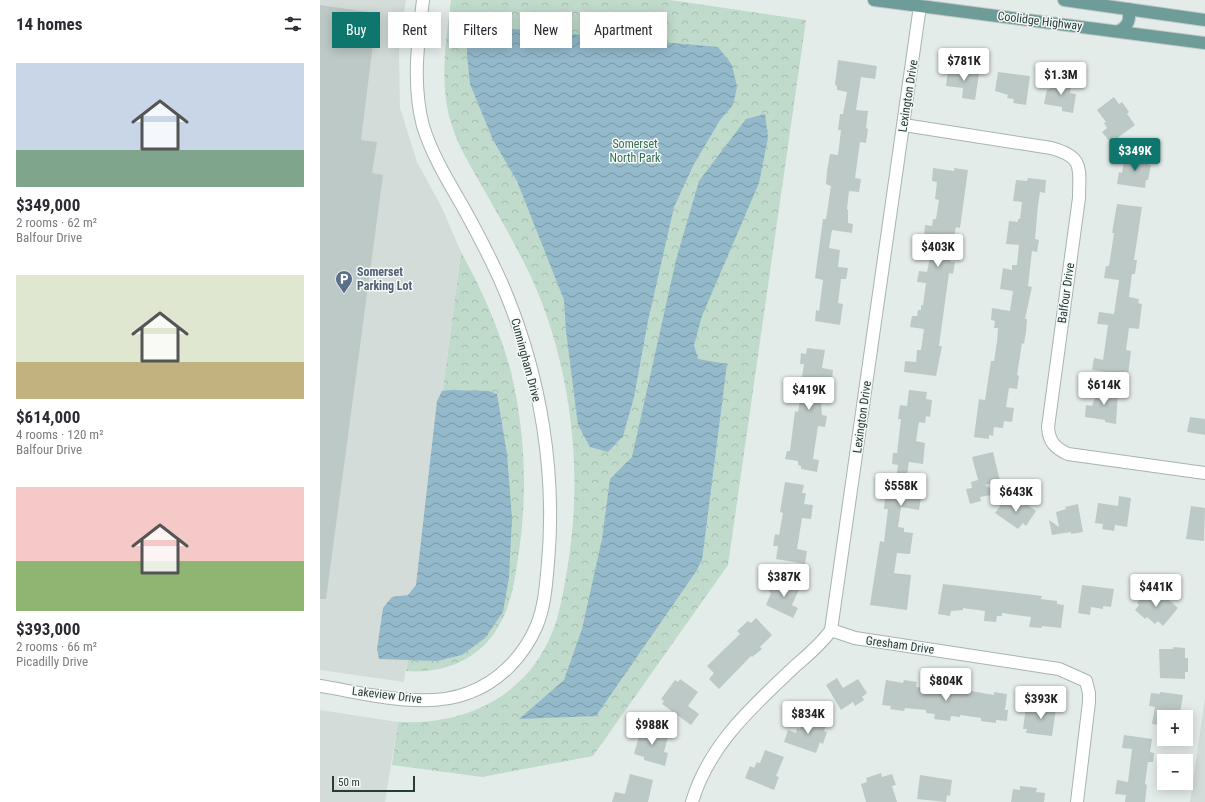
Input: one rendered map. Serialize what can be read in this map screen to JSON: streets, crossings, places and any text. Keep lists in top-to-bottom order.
{
  "streets": {
    "main road": ["Coolidge Highway"],
    "street": [
      "Lexington Drive",
      "Balfour Drive",
      "Cunningham Drive",
      "Gresham Drive",
      "Lakeview Drive"
    ]
  },
  "crossings": [
    ["Coolidge Highway", "Lexington Drive"],
    ["Lexington Drive", "Balfour Drive"],
    ["Lexington Drive", "Gresham Drive"],
    ["Cunningham Drive", "Lakeview Drive"]
  ],
  "parks": ["Somerset North Park"],
  "places": {
    "parking": ["Somerset Parking Lot"]
  },
  "scale_bar": "50 m",
  "page": {
    "heading": "14 homes",
    "chip": [
      "Buy",
      "Rent",
      "Filters",
      "New",
      "Apartment"
    ],
    "list": [
      {
        "name": "$349,000",
        "note": "2 rooms · 62 m² · Balfour Drive"
      },
      {
        "name": "$614,000",
        "note": "4 rooms · 120 m² · Balfour Drive"
      },
      {
        "name": "$393,000",
        "note": "2 rooms · 66 m² · Picadilly Drive"
      }
    ],
    "price": [
      "$781K",
      "$1.3M",
      "$349K",
      "$403K",
      "$614K",
      "$419K",
      "$558K",
      "$643K",
      "$387K",
      "$441K",
      "$804K",
      "$393K",
      "$834K",
      "$988K"
    ],
    "map_buttons": ["+", "−"],
    "scale": "50 m"
  }
}
